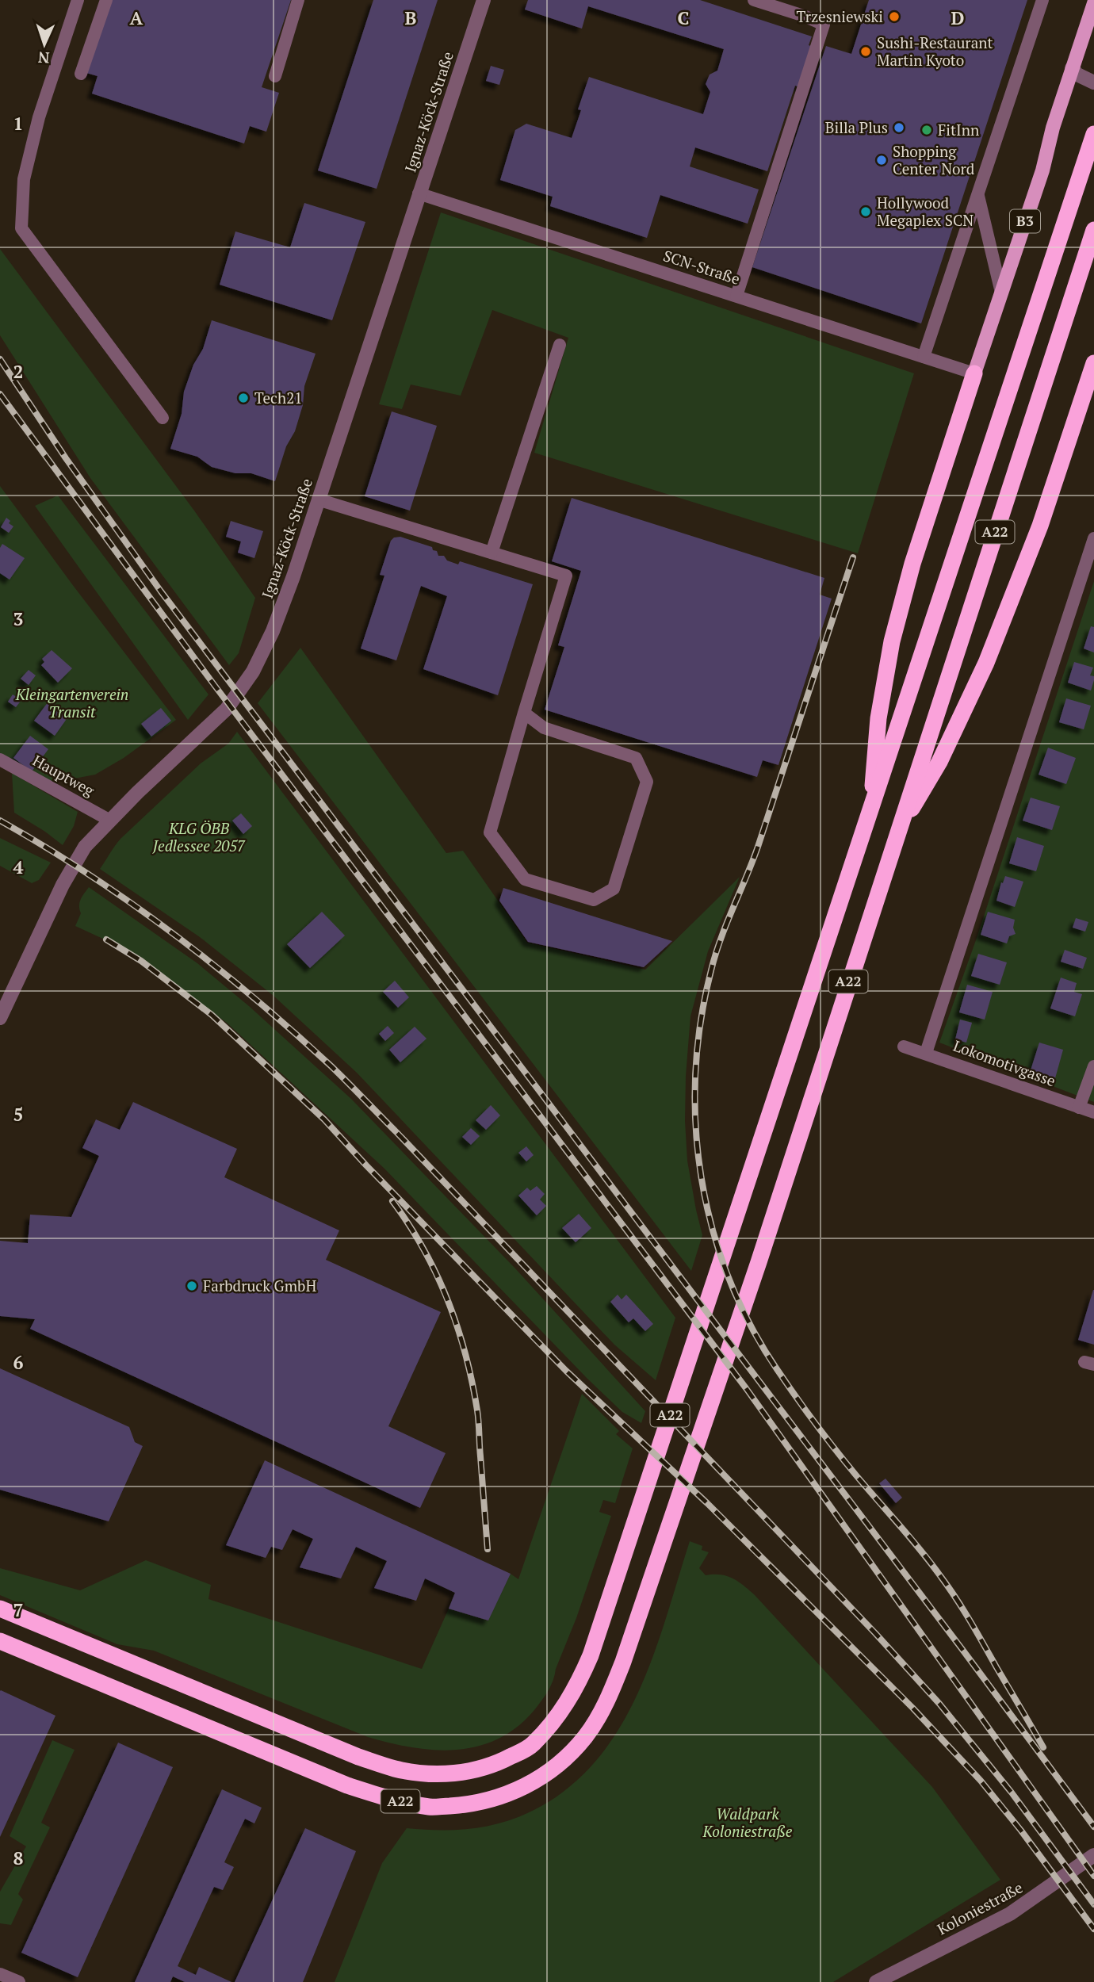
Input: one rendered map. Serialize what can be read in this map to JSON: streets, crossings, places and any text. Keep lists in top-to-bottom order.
{
  "streets": {
    "highway": ["A22"],
    "main road": ["B3"],
    "street": ["Ignaz-Köck-Straße", "Koloniestraße"],
    "lane": ["SCN-Straße", "Hauptweg", "Lokomotivgasse"]
  },
  "crossings": [
    ["Ignaz-Köck-Straße", "SCN-Straße"],
    ["Ignaz-Köck-Straße", "Hauptweg"],
    ["B3", "SCN-Straße"]
  ],
  "parks": ["Kleingartenverein Transit", "KLG ÖBB Jedlessee 2057", "Waldpark Koloniestraße"],
  "places": [
    "Trzesniewski",
    "Sushi-Restaurant Martin Kyoto",
    "Billa Plus",
    "FitInn",
    "Shopping Center Nord",
    "Hollywood Megaplex SCN",
    "Tech21",
    "Farbdruck GmbH"
  ],
  "north": "bottom",
  "grid": {
    "columns": [
      "A",
      "B",
      "C",
      "D"
    ],
    "rows": [
      "1",
      "2",
      "3",
      "4",
      "5",
      "6",
      "7",
      "8"
    ]
  }
}
